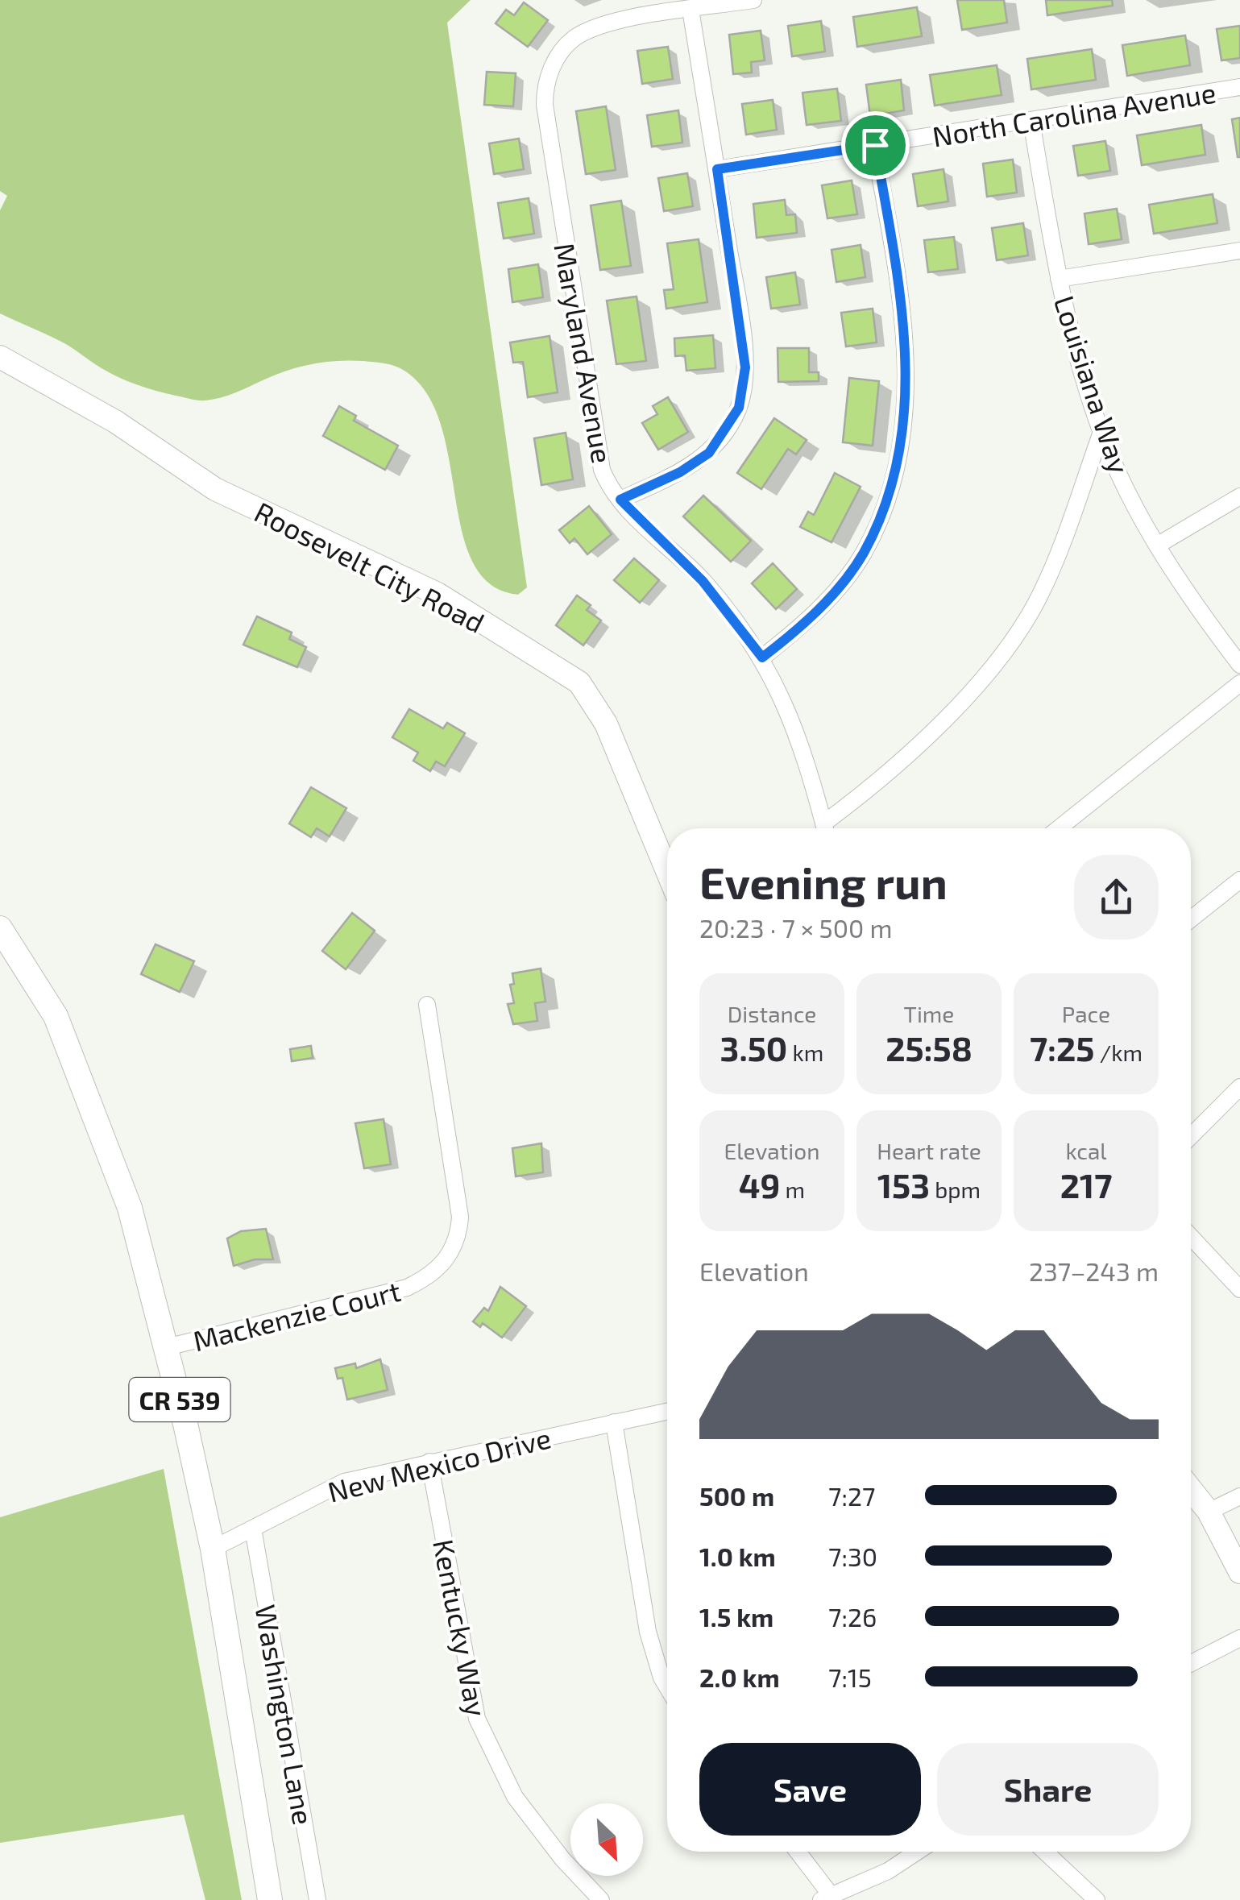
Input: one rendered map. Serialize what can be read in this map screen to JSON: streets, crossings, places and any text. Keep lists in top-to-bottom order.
{
  "streets": {
    "main road": ["CR 539"],
    "street": [
      "North Carolina Avenue",
      "Maryland Avenue",
      "Louisiana Way",
      "Roosevelt City Road",
      "Mackenzie Court",
      "New Mexico Drive",
      "Kentucky Way",
      "Washington Lane"
    ]
  },
  "crossings": [
    ["North Carolina Avenue", "Louisiana Way"],
    ["Mackenzie Court", "CR 539"],
    ["CR 539", "New Mexico Drive"],
    ["New Mexico Drive", "Kentucky Way"],
    ["New Mexico Drive", "Washington Lane"]
  ],
  "north": "bottom right",
  "page": {
    "heading": ["Evening run", "20:23 · 7 × 500 m"],
    "stats": [
      ["Distance", "3.50 km"],
      ["Time", "25:58"],
      ["Pace", "7:25 /km"],
      ["Elevation", "49 m"],
      ["Heart rate", "153 bpm"],
      ["kcal", "217"]
    ],
    "chart": ["Elevation", "237–243 m"],
    "list": [
      {
        "name": "500 m",
        "note": "7:27"
      },
      {
        "name": "1.0 km",
        "note": "7:30"
      },
      {
        "name": "1.5 km",
        "note": "7:26"
      },
      {
        "name": "2.0 km",
        "note": "7:15"
      }
    ],
    "buttons": ["Save", "Share"]
  }
}
